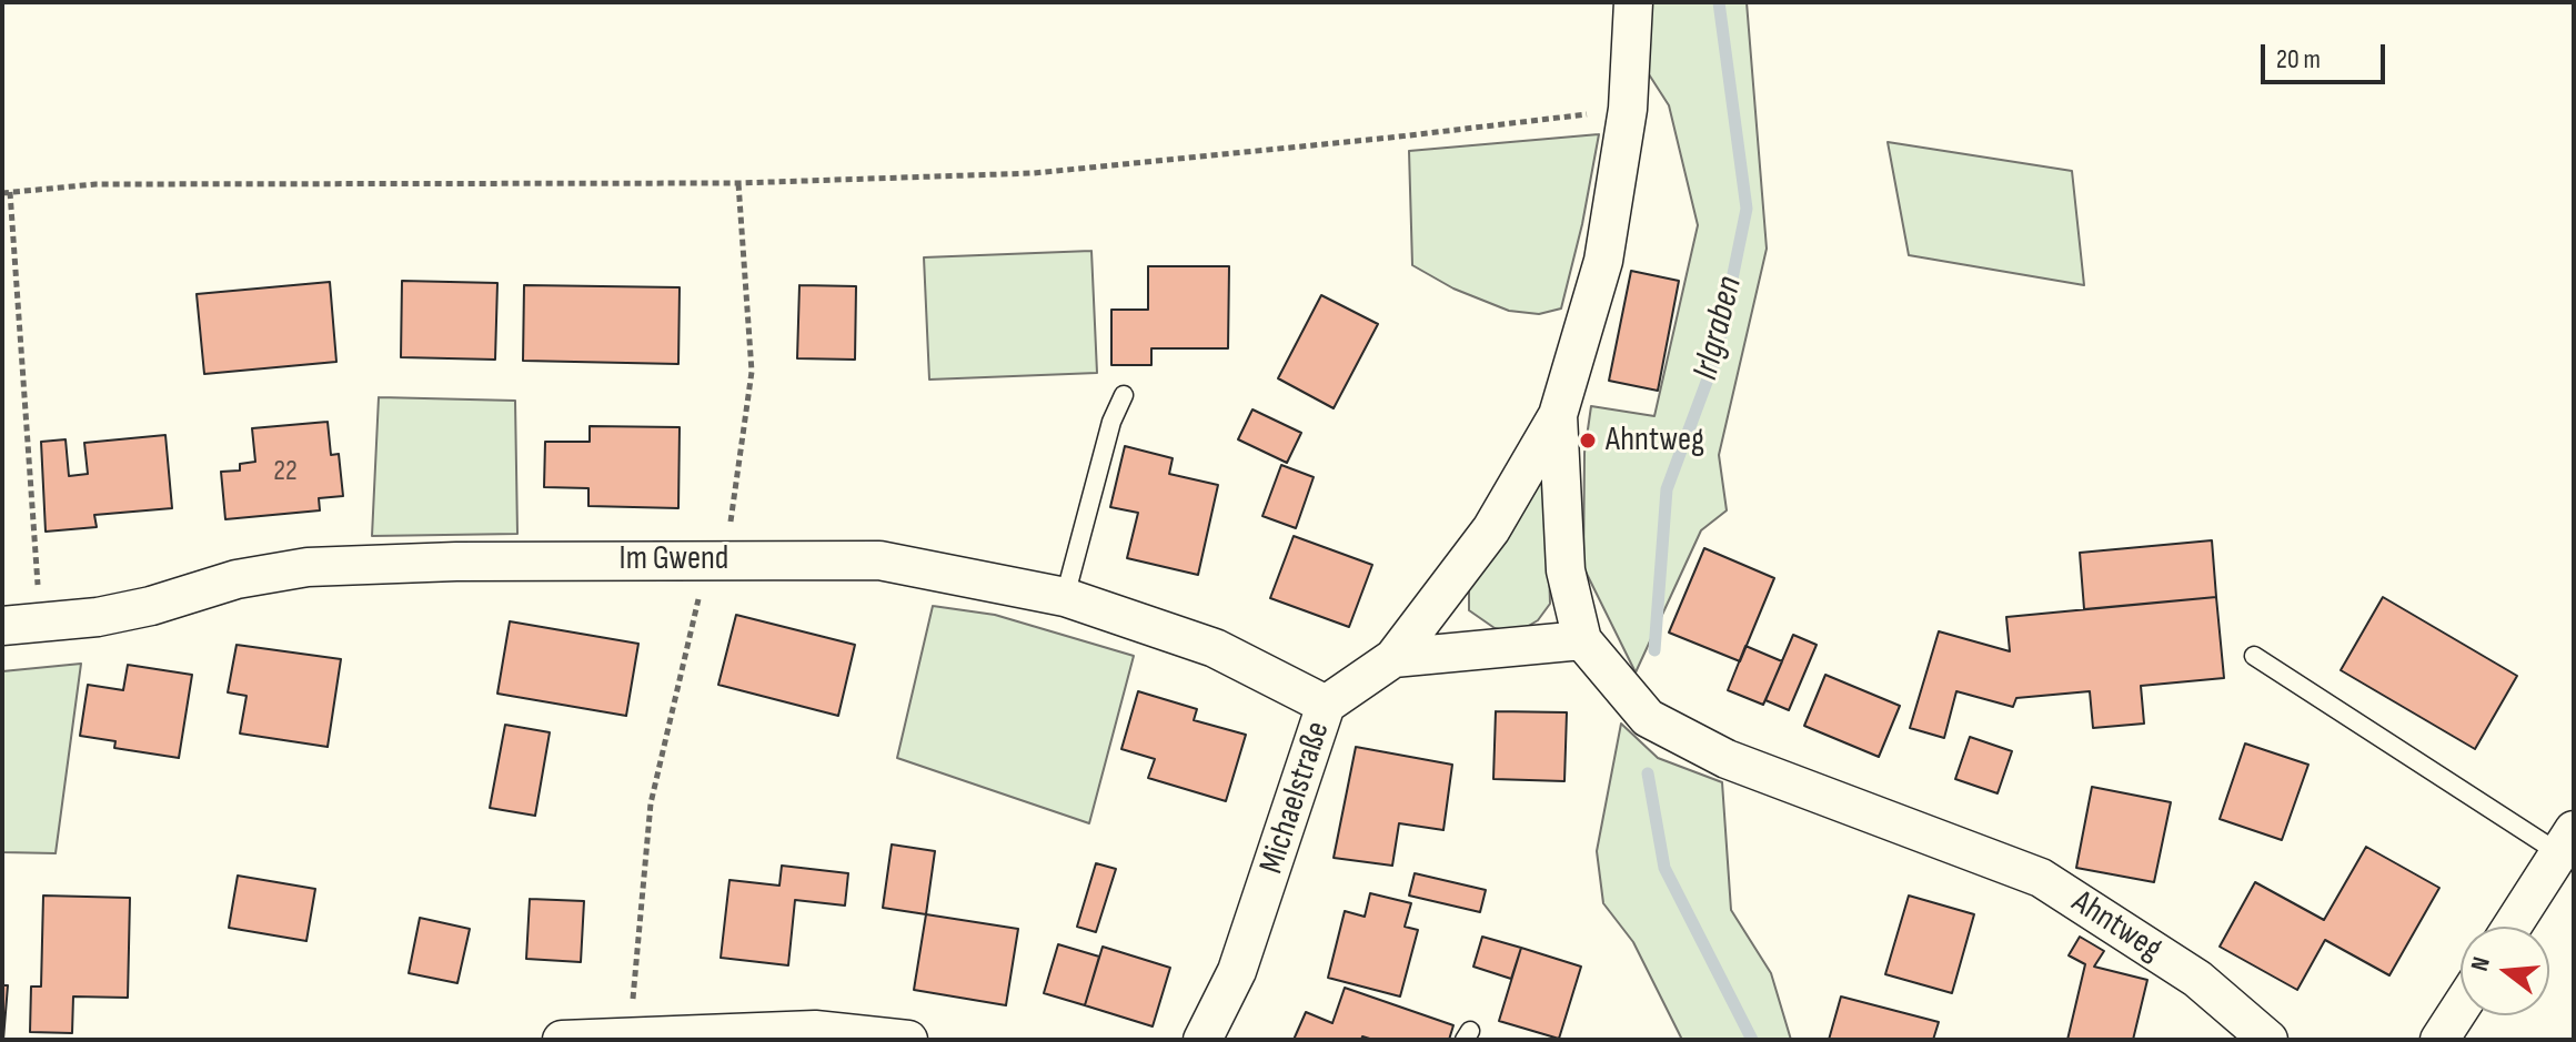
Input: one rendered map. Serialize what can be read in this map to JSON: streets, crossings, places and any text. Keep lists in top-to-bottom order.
{
  "streets": {
    "street": ["Im Gwend", "Michaelstraße", "Ahntweg"]
  },
  "crossings": [
    ["Im Gwend", "Michaelstraße"],
    ["Michaelstraße", "Ahntweg"]
  ],
  "water": ["Irlgraben"],
  "places": ["Ahntweg"],
  "house_numbers": ["22"],
  "scale_bar": "20 m",
  "north": "left"
}
